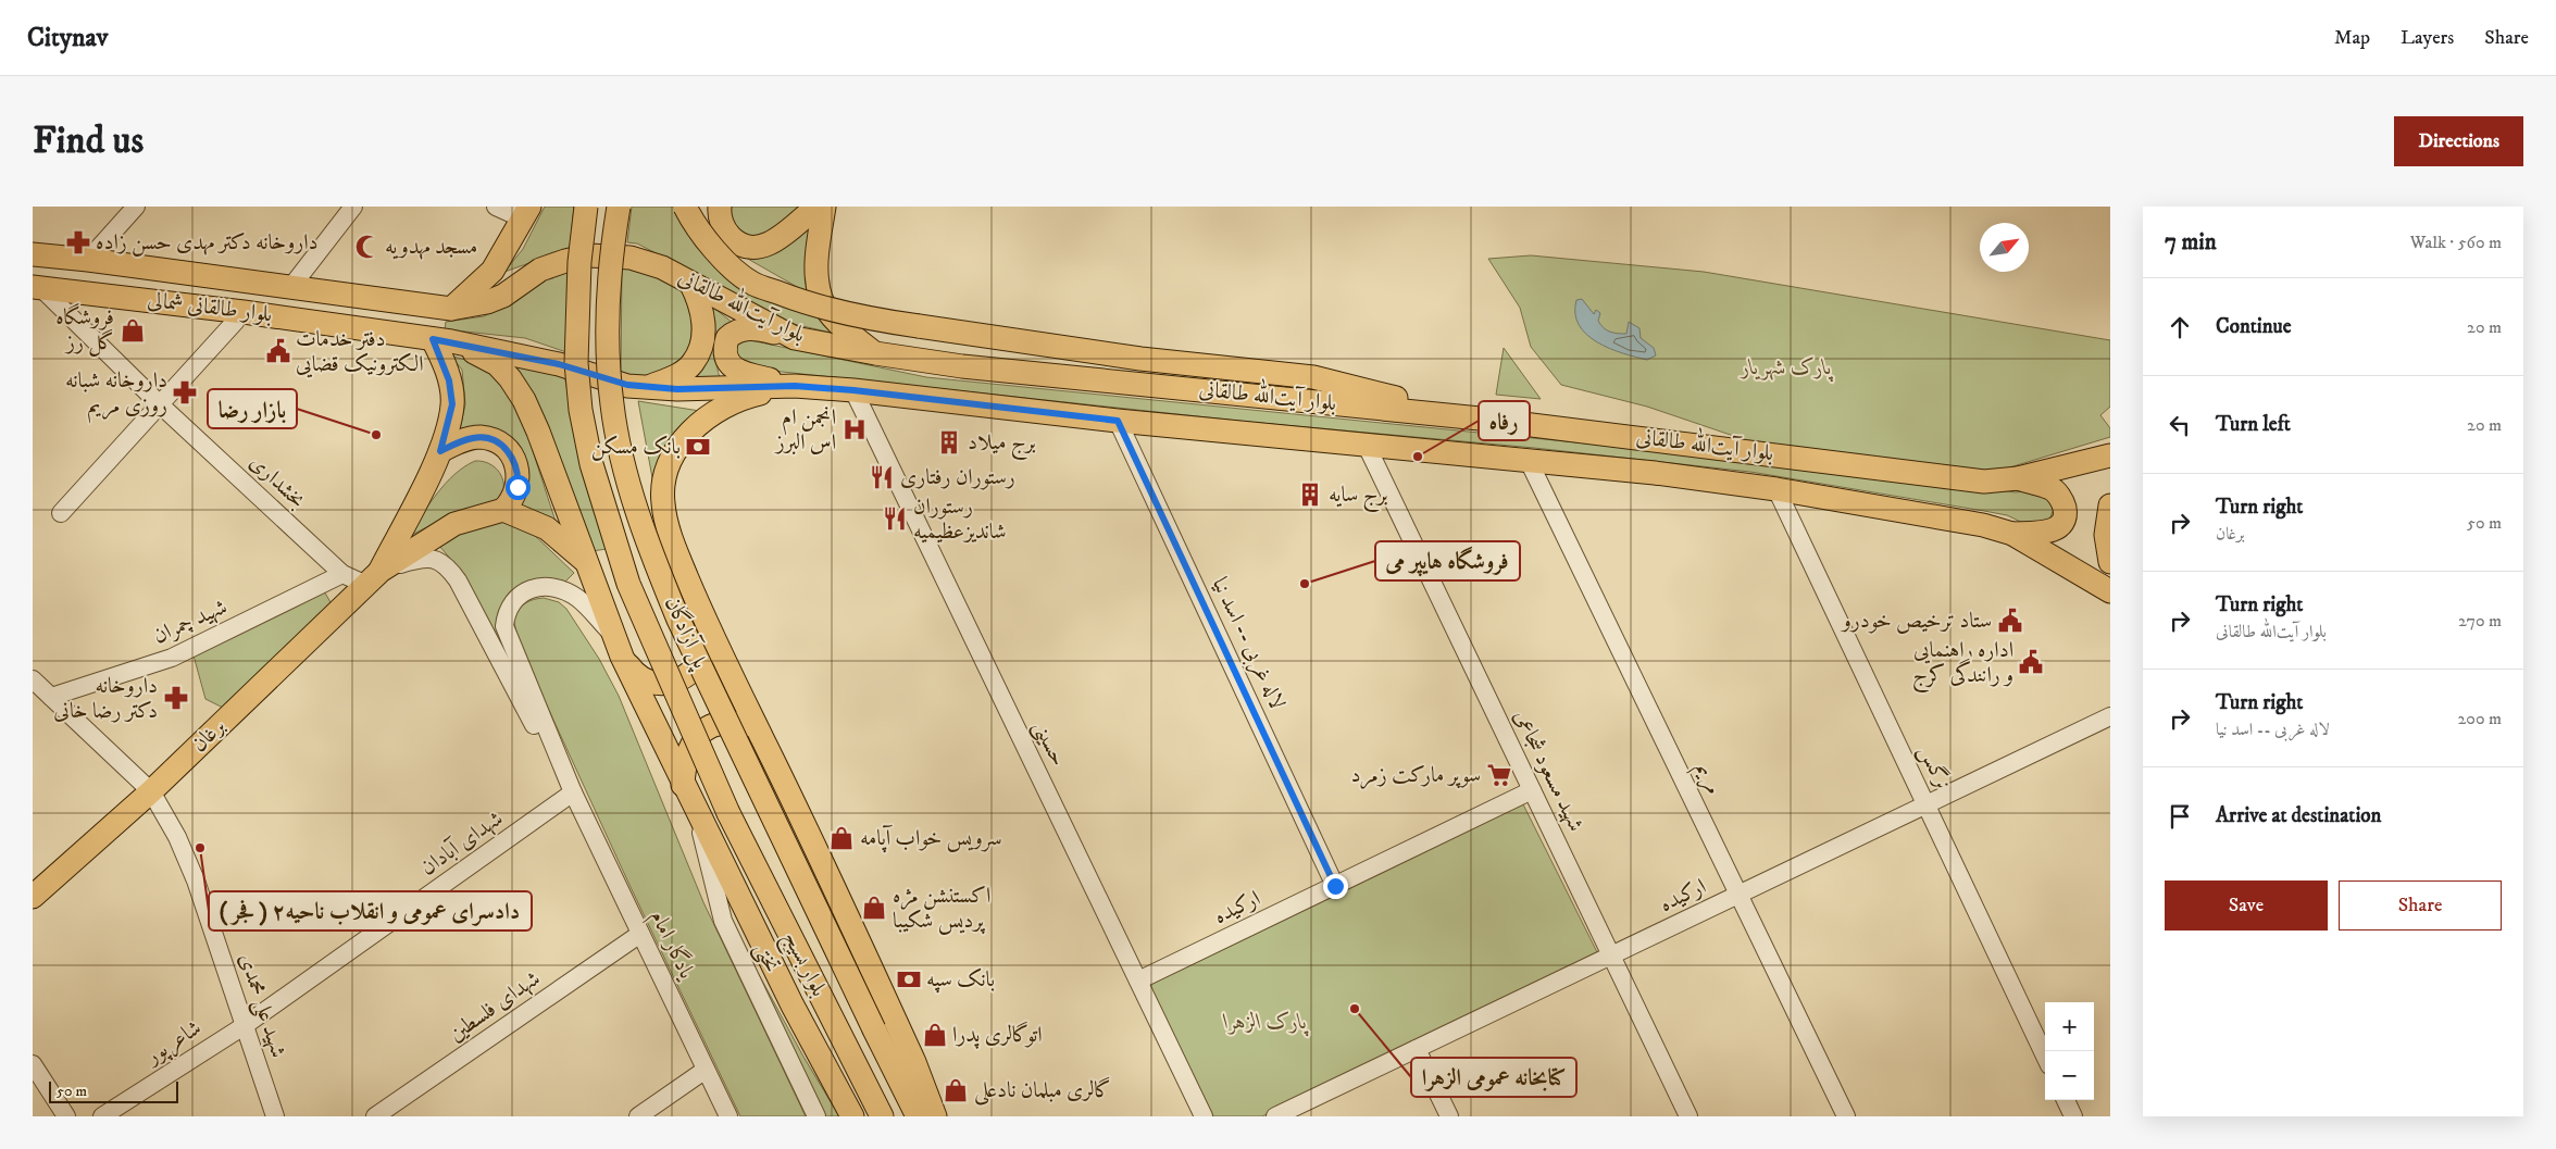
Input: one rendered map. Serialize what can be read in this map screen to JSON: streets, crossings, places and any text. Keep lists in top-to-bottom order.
{
  "streets": {
    "main road": [
      "بلوار آیت‌الله طالقانی",
      "بلوار طالقانی شمالی",
      "پل آزادگان",
      "برغان",
      "بلوار بسیج"
    ],
    "street": [
      "بخشداری",
      "شهید چمران",
      "لاله غربی -- اسد نیا",
      "حسینی",
      "نرگس",
      "شهید مسعود شجاعی",
      "مریم",
      "شهدای آبادان",
      "ارکیده",
      "یادگار امام",
      "تختی",
      "شهید علی محمدی",
      "شهدای فلسطین",
      "شاعرپور"
    ]
  },
  "crossings": [
    ["بلوار آیت‌الله طالقانی", "بلوار طالقانی شمالی"],
    ["بلوار آیت‌الله طالقانی", "لاله غربی -- اسد نیا"],
    ["بلوار آیت‌الله طالقانی", "برغان"],
    ["بلوار آیت‌الله طالقانی", "حسینی"],
    ["بلوار آیت‌الله طالقانی", "نرگس"],
    ["بلوار آیت‌الله طالقانی", "شهید مسعود شجاعی"],
    ["بلوار آیت‌الله طالقانی", "مریم"],
    ["بلوار طالقانی شمالی", "بخشداری"],
    ["بلوار طالقانی شمالی", "برغان"],
    ["بخشداری", "شهید چمران"],
    ["بخشداری", "برغان"],
    ["شهید چمران", "شهید علی محمدی"],
    ["پل آزادگان", "بلوار بسیج"],
    ["لاله غربی -- اسد نیا", "ارکیده"],
    ["برغان", "شهید علی محمدی"],
    ["حسینی", "ارکیده"],
    ["نرگس", "ارکیده"],
    ["شهید مسعود شجاعی", "ارکیده"],
    ["مریم", "ارکیده"],
    ["شهدای آبادان", "یادگار امام"],
    ["شهدای آبادان", "شهید علی محمدی"],
    ["شهدای آبادان", "شاعرپور"],
    ["یادگار امام", "شهدای فلسطین"],
    ["شهید علی محمدی", "شاعرپور"]
  ],
  "parks": ["پارک شهریار", "پارک الزهرا"],
  "places": {
    "pharmacy": ["داروخانه دکتر مهدی حسن زاده", "داروخانه شبانه روزی مریم", "داروخانه دکتر رضا خانی"],
    "mosque": ["مسجد مهدویه"],
    "shop": [
      "فروشگاه گل رز",
      "سرویس خواب آپامه",
      "اکستنشن مژه پردیس شکیبا",
      "اتوگالری پدرا",
      "گالری مبلمان نادعلی"
    ],
    "public building": ["دفتر خدمات الکترونیک قضایی", "ستاد ترخیص خودرو", "اداره راهنمایی و رانندگی کرج"],
    "hospital": ["انجمن ام اس البرز"],
    "other": [
      "بازار رضا",
      "رفاه",
      "فروشگاه هایپر می",
      "دادسرای عمومی و انقلاب ناحیه۲ ( فجر )",
      "کتابخانه عمومی الزهرا"
    ],
    "building": ["برج میلاد", "برج سایه"],
    "bank": ["بانک مسکن", "بانک سپه"],
    "restaurant": ["رستوران رفتاری", "رستوران شاندیزعظیمیه"],
    "supermarket": ["سوپر مارکت زمرد"]
  },
  "scale_bar": "50 m",
  "north": "top right",
  "page": {
    "header": "Citynav",
    "nav": ["Map", "Layers", "Share"],
    "buttons": [
      "Directions",
      ["Save", "Share"]
    ],
    "title": "Find us",
    "heading": ["7 min", "Walk · 560 m"],
    "list": [
      ["Continue", "20 m"],
      ["Turn left", "20 m"],
      ["Turn right", "برغان", "50 m"],
      ["Turn right", "بلوار آیت‌الله طالقانی", "270 m"],
      ["Turn right", "لاله غربی -- اسد نیا", "200 m"],
      "Arrive at destination"
    ],
    "map_buttons": ["+", "−"],
    "scale": "50 m"
  }
}
